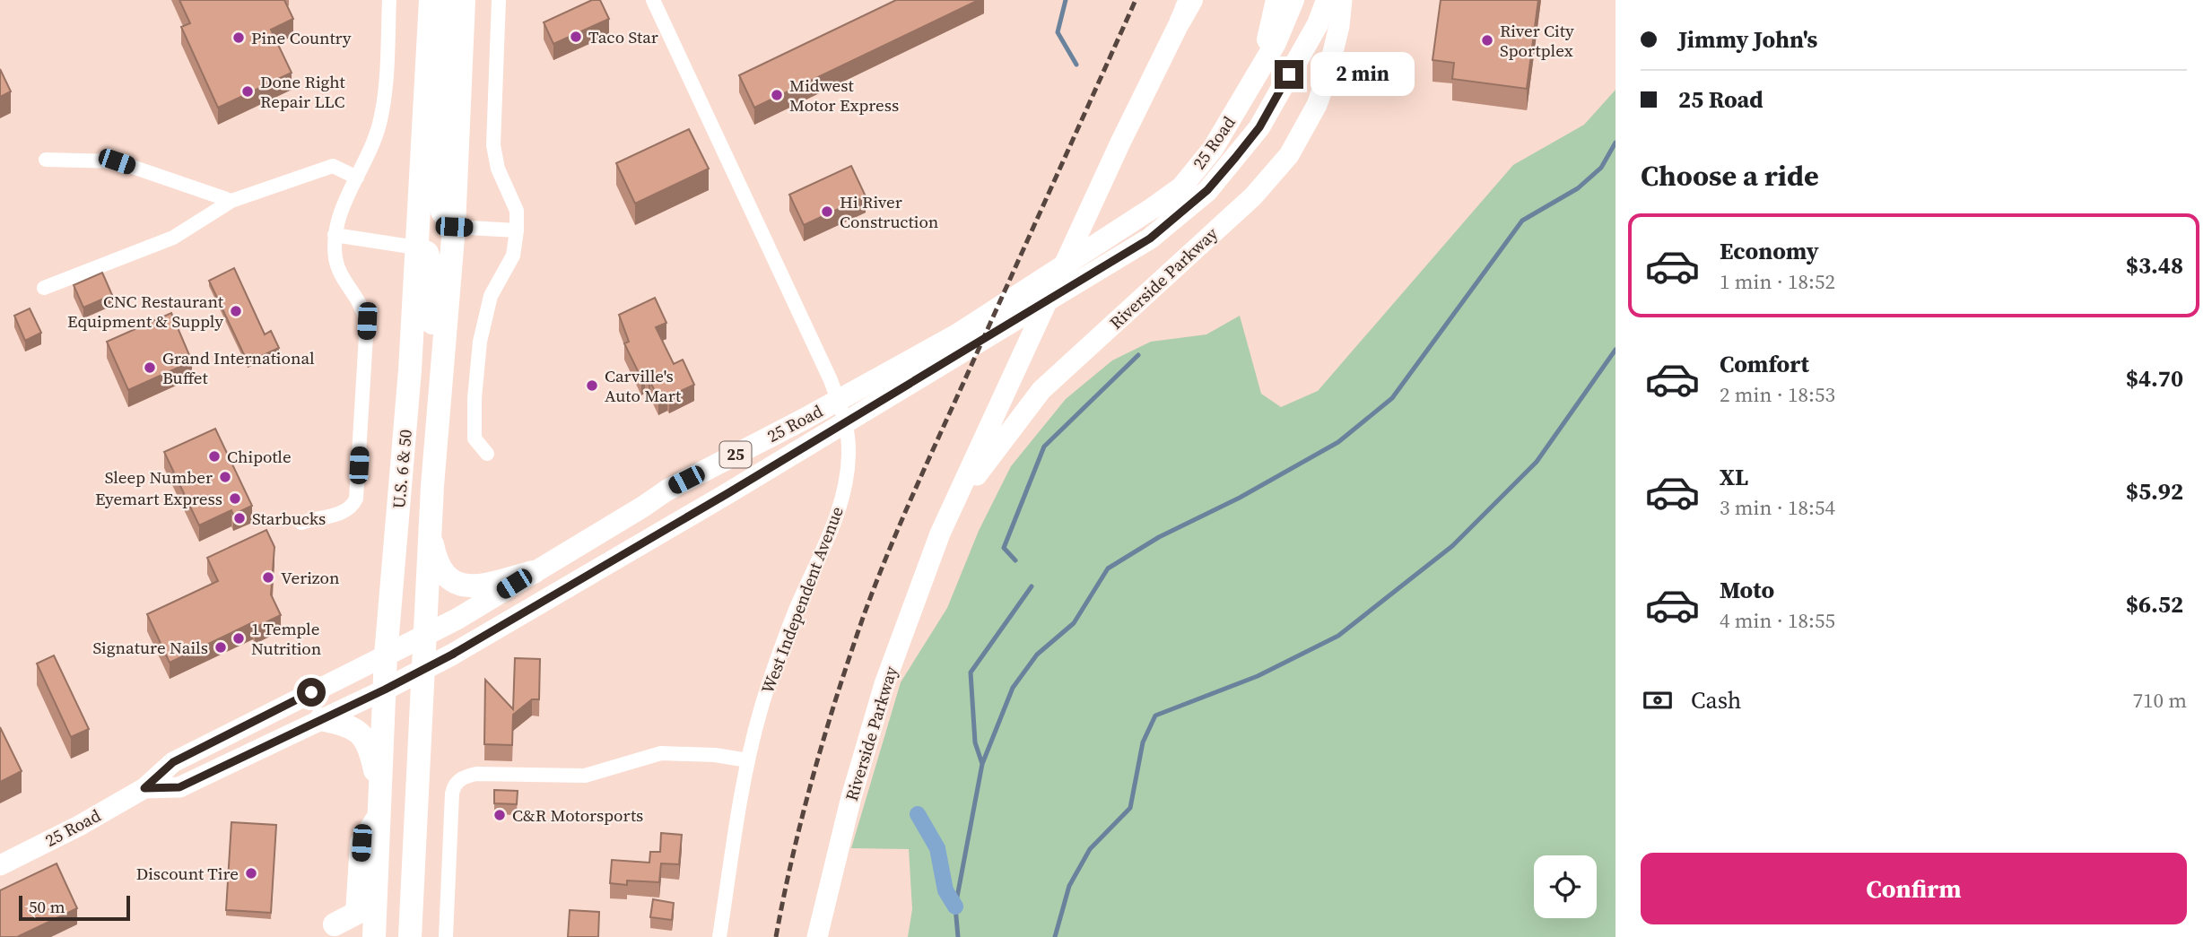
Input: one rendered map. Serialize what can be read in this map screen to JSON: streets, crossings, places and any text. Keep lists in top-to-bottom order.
{
  "streets": {
    "highway": ["U.S. 6 & 50"],
    "main road": ["25 Road", "Riverside Parkway", "25"],
    "street": ["West Independent Avenue"]
  },
  "crossings": [
    ["25 Road", "U.S. 6 & 50"]
  ],
  "places": [
    "Taco Star",
    "Pine Country",
    "River City Sportplex",
    "Done Right Repair LLC",
    "Midwest Motor Express",
    "Hi River Construction",
    "CNC Restaurant Equipment & Supply",
    "Grand International Buffet",
    "Carville's Auto Mart",
    "Chipotle",
    "Sleep Number",
    "Eyemart Express",
    "Starbucks",
    "Verizon",
    "1 Temple Nutrition",
    "Signature Nails",
    "C&R Motorsports",
    "Discount Tire"
  ],
  "scale_bar": "50 m",
  "page": {
    "banner": ["Jimmy John's", "25 Road"],
    "bubble": "2 min",
    "heading": "Choose a ride",
    "list": [
      {
        "name": "Economy",
        "note": "1 min · 18:52",
        "value": "$3.48"
      },
      {
        "name": "Comfort",
        "note": "2 min · 18:53",
        "value": "$4.70"
      },
      {
        "name": "XL",
        "note": "3 min · 18:54",
        "value": "$5.92"
      },
      {
        "name": "Moto",
        "note": "4 min · 18:55",
        "value": "$6.52"
      }
    ],
    "pay": ["Cash", "710 m"],
    "buttons": "Confirm",
    "scale": "50 m"
  }
}
